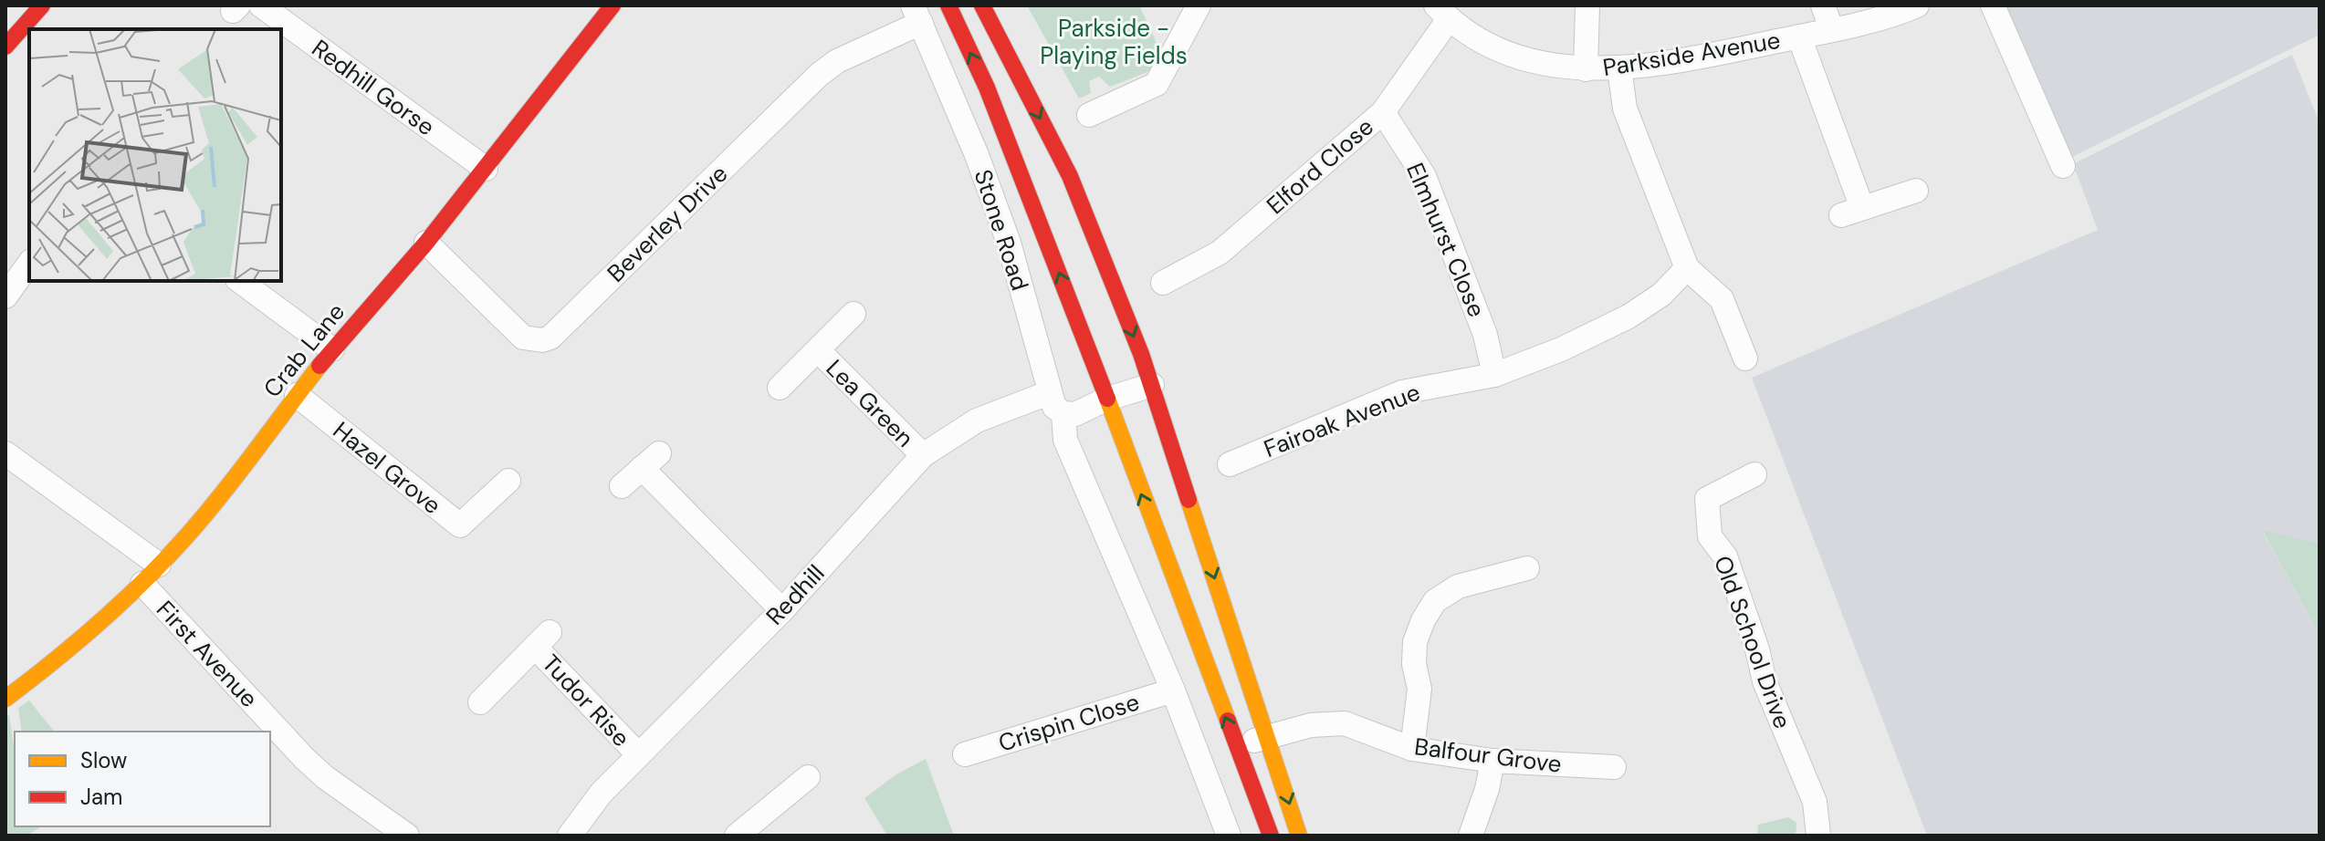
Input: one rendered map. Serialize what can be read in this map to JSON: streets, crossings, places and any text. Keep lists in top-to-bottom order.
{
  "streets": {
    "main road": ["Stone Road", "Crab Lane"],
    "street": [
      "Parkside Avenue",
      "Redhill Gorse",
      "Elford Close",
      "Beverley Drive",
      "Elmhurst Close",
      "Lea Green",
      "Fairoak Avenue",
      "Hazel Grove",
      "Redhill",
      "Old School Drive",
      "First Avenue",
      "Tudor Rise",
      "Crispin Close",
      "Balfour Grove"
    ]
  },
  "crossings": [
    ["Parkside Avenue", "Elford Close"],
    ["Redhill Gorse", "Crab Lane"],
    ["Elford Close", "Elmhurst Close"],
    ["Beverley Drive", "Stone Road"],
    ["Beverley Drive", "Crab Lane"],
    ["Stone Road", "Redhill"],
    ["Stone Road", "Balfour Grove"],
    ["Elmhurst Close", "Fairoak Avenue"],
    ["Crab Lane", "Hazel Grove"],
    ["Crab Lane", "First Avenue"],
    ["Lea Green", "Redhill"],
    ["Redhill", "Tudor Rise"]
  ],
  "parks": ["Parkside - Playing Fields"],
  "legend": ["Slow", "Jam"]
}
